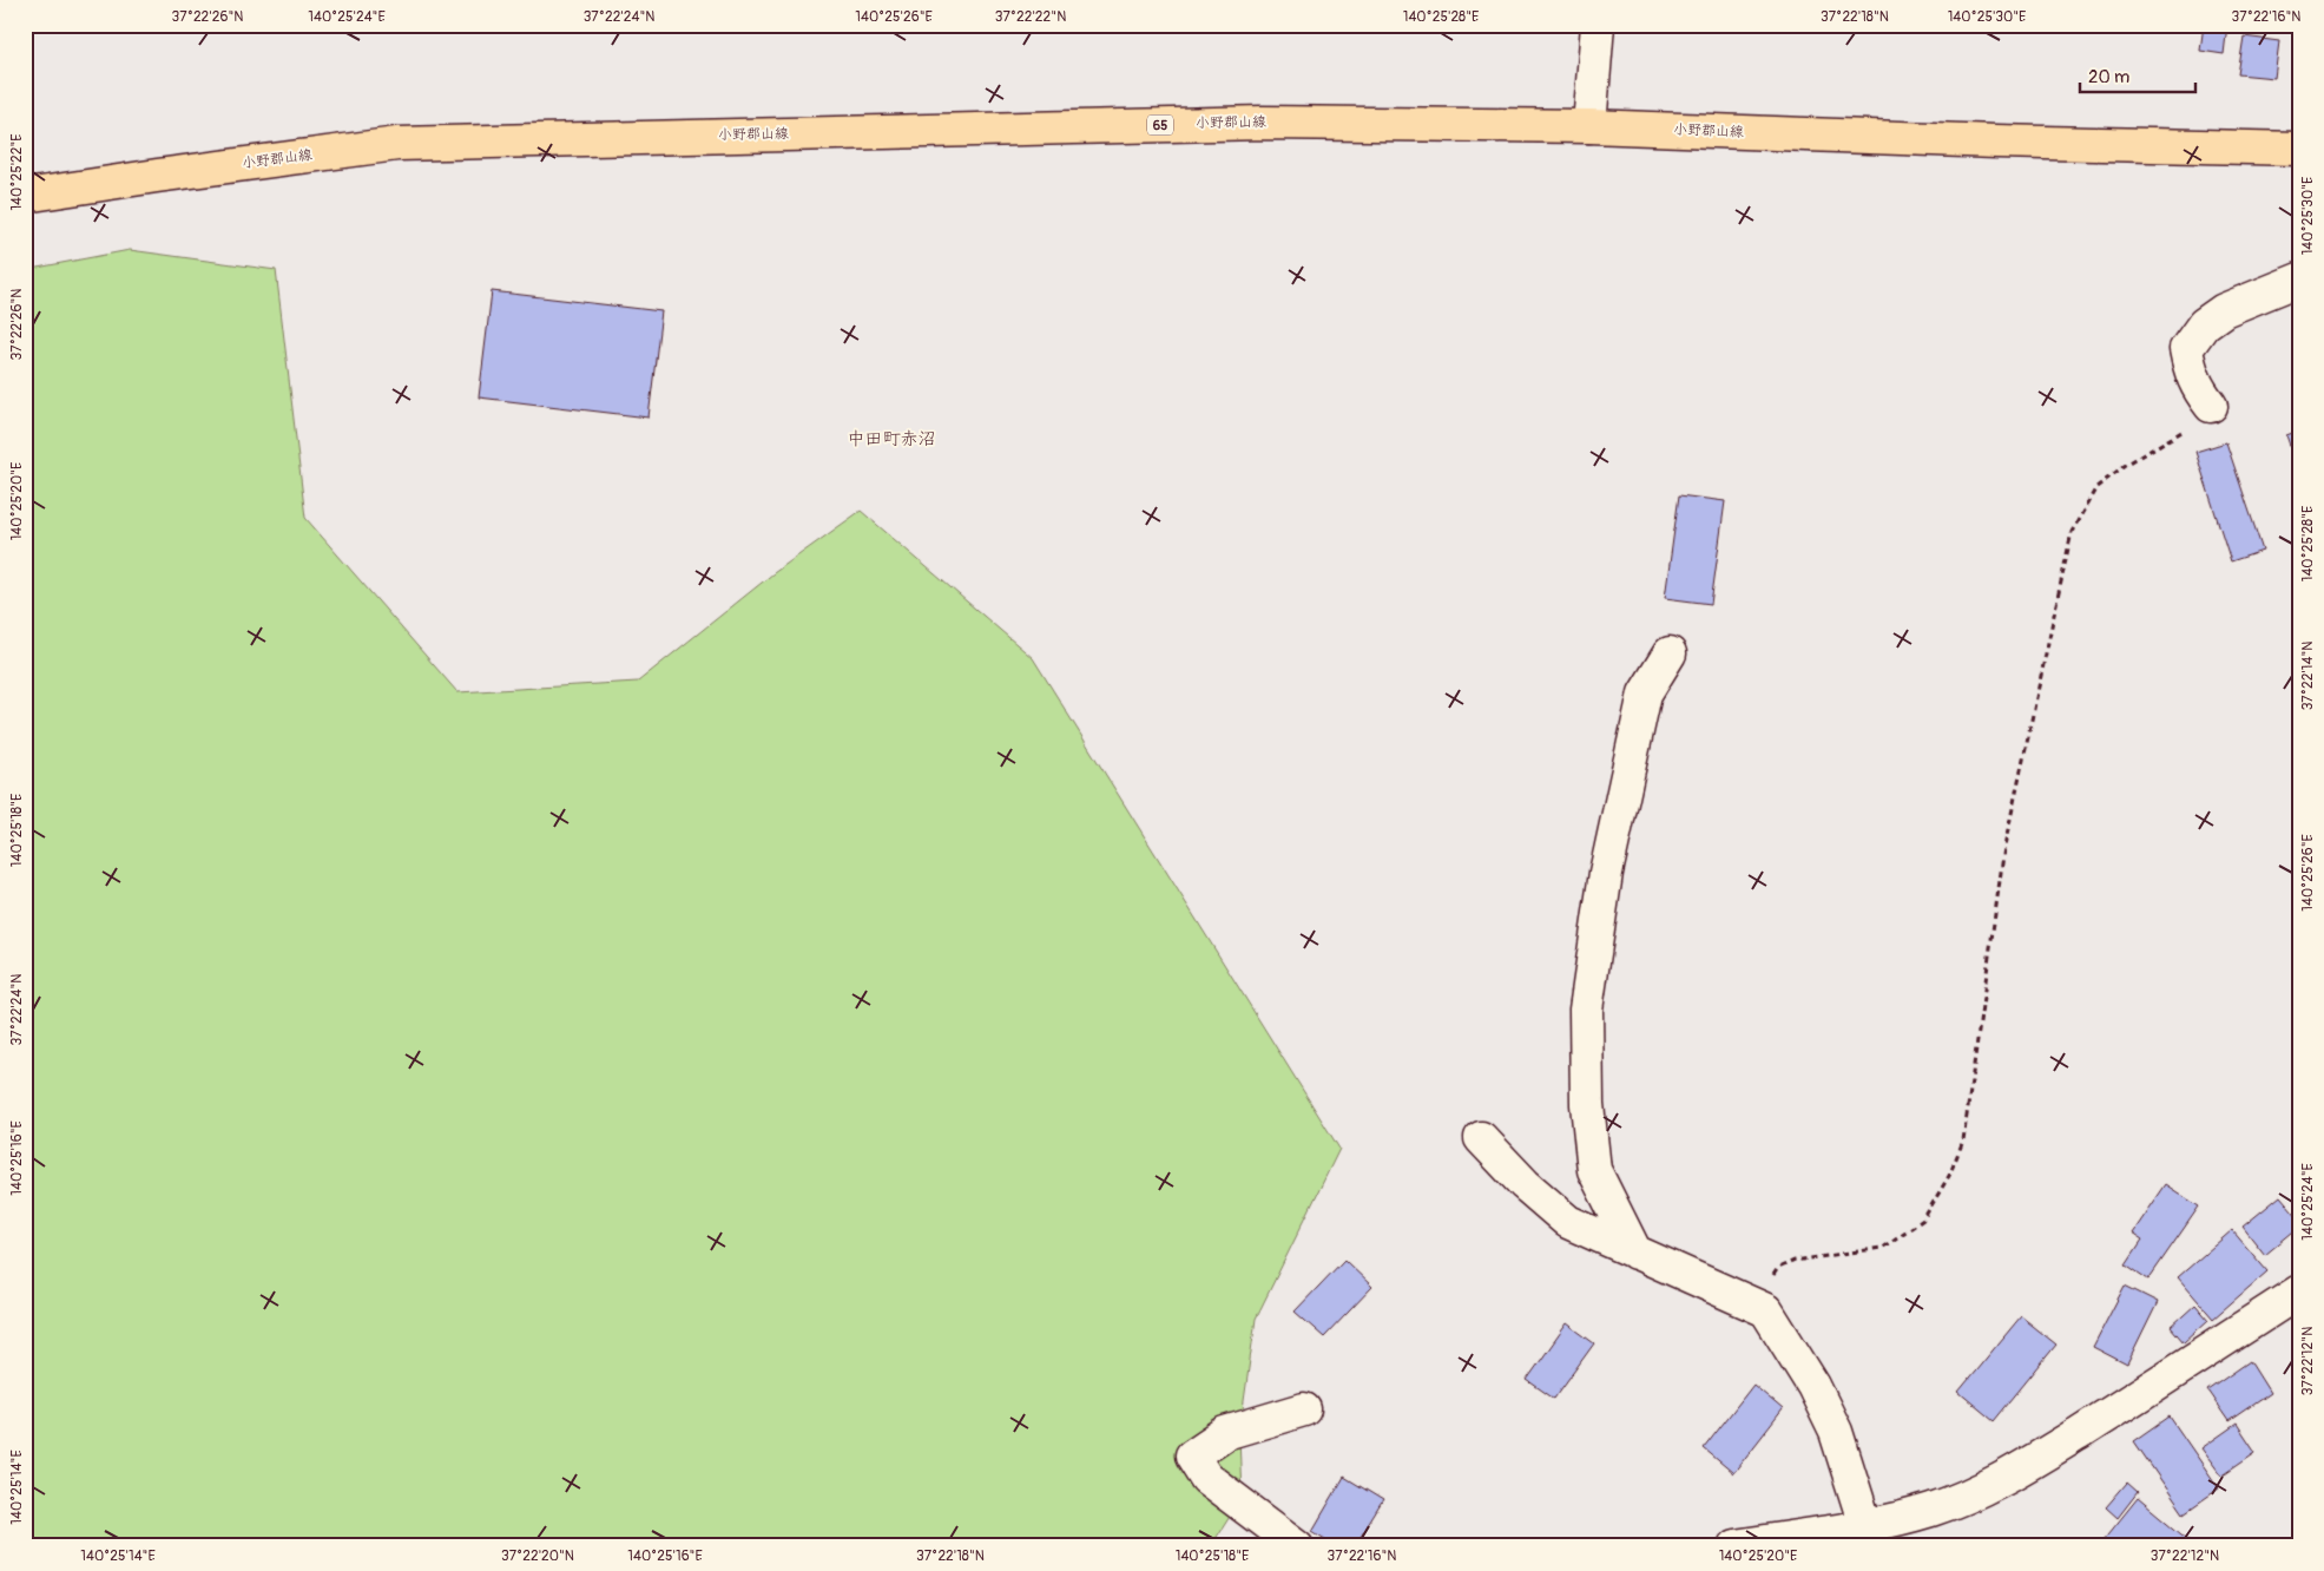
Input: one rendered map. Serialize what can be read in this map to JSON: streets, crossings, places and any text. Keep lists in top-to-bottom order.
{
  "streets": {
    "main road": ["小野郡山線", "65"]
  },
  "districts": ["中田町赤沼"],
  "scale_bar": "20 m",
  "coordinates": [
    "37°22'26\"N",
    "140°25'24\"E",
    "37°22'24\"N",
    "140°25'26\"E",
    "37°22'22\"N",
    "140°25'28\"E",
    "37°22'18\"N",
    "140°25'30\"E",
    "37°22'16\"N",
    "140°25'22\"E",
    "140°25'20\"E",
    "37°22'14\"N",
    "140°25'18\"E",
    "140°25'16\"E",
    "37°22'12\"N",
    "140°25'14\"E",
    "37°22'20\"N"
  ]
}
